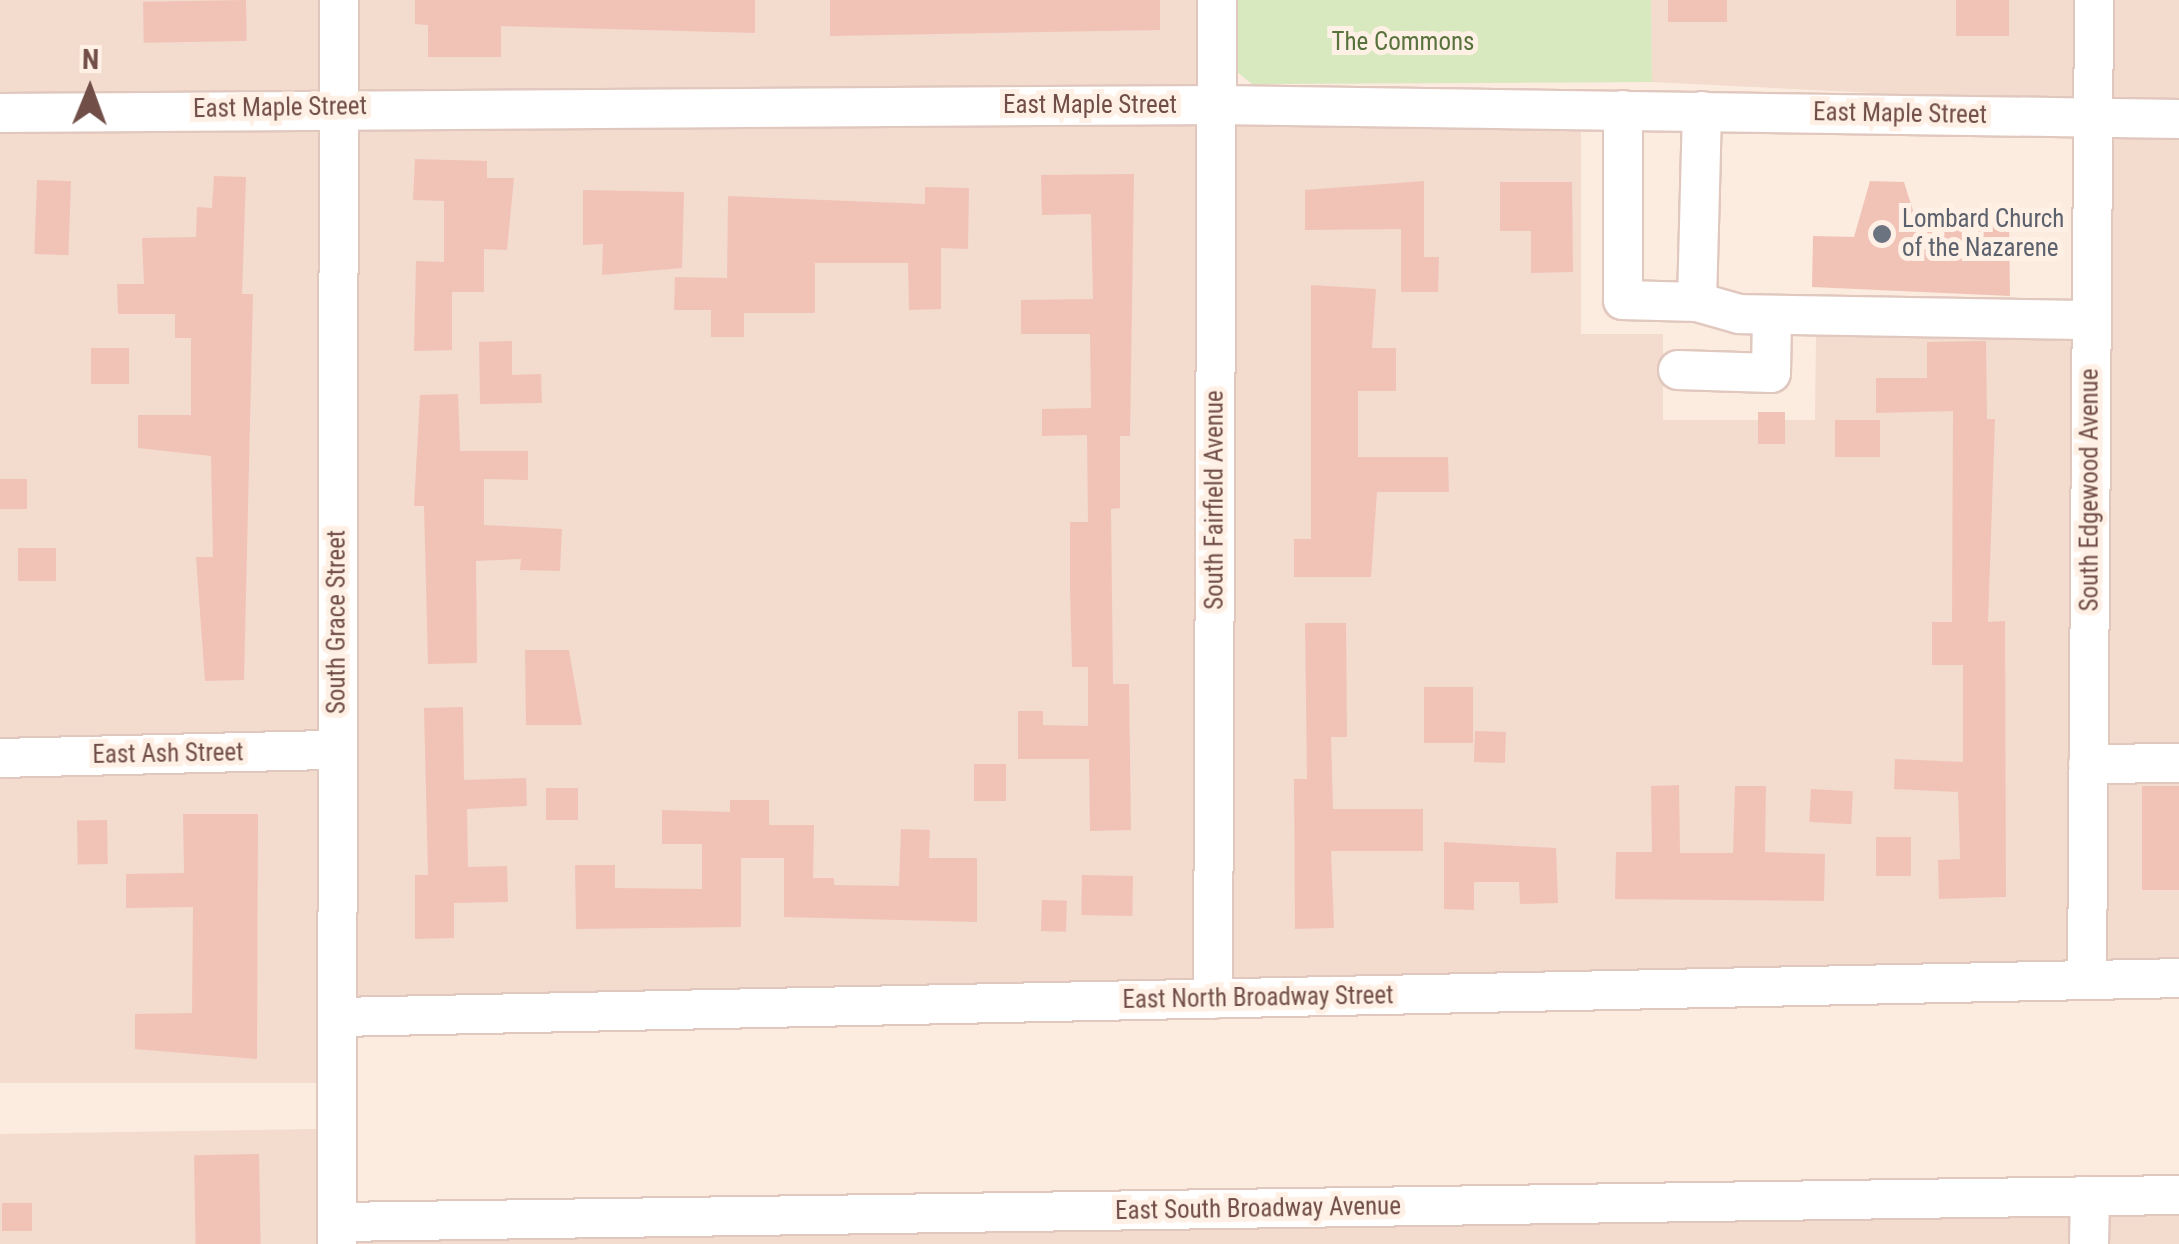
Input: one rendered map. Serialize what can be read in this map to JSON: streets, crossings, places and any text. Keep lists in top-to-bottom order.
{
  "streets": {
    "street": [
      "East Maple Street",
      "South Edgewood Avenue",
      "South Fairfield Avenue",
      "South Grace Street",
      "East Ash Street",
      "East North Broadway Street",
      "East South Broadway Avenue"
    ]
  },
  "crossings": [
    ["East Maple Street", "South Edgewood Avenue"],
    ["East Maple Street", "South Fairfield Avenue"],
    ["East Maple Street", "South Grace Street"],
    ["South Edgewood Avenue", "East North Broadway Street"],
    ["South Fairfield Avenue", "East North Broadway Street"],
    ["South Grace Street", "East Ash Street"],
    ["South Grace Street", "East North Broadway Street"],
    ["South Grace Street", "East South Broadway Avenue"]
  ],
  "parks": ["The Commons"],
  "places": ["Lombard Church of the Nazarene"],
  "north": "top"
}
